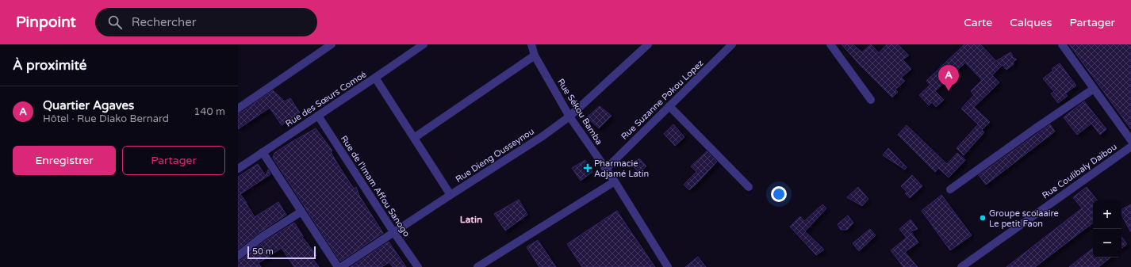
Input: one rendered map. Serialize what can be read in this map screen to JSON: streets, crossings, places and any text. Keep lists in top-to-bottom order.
{
  "streets": {
    "street": [
      "Rue des Sœurs Comoé",
      "Rue Suzanne Pokou Lopez",
      "Rue Sékou Bamba",
      "Rue Dieng Ousseynou",
      "Rue Coulibaly Daibou",
      "Rue de l'Imam Affou Sanogo"
    ]
  },
  "crossings": [
    ["Rue des Sœurs Comoé", "Rue de l'Imam Affou Sanogo"],
    ["Rue Suzanne Pokou Lopez", "Rue Sékou Bamba"],
    ["Rue Sékou Bamba", "Rue Dieng Ousseynou"],
    ["Rue Dieng Ousseynou", "Rue de l'Imam Affou Sanogo"]
  ],
  "districts": ["Latin"],
  "places": {
    "health": ["Pharmacie Adjamé Latin"],
    "other": ["Groupe scolaaire Le petit Faon"]
  },
  "scale_bar": "50 m",
  "page": {
    "header": "Pinpoint",
    "search": "Rechercher",
    "nav": ["Carte", "Calques", "Partager"],
    "heading": "À proximité",
    "pins": "A",
    "list": [
      {
        "mark": "A",
        "name": "Quartier Agaves",
        "note": "Hôtel · Rue Diako Bernard",
        "value": "140 m"
      }
    ],
    "buttons": ["Enregistrer", "Partager"],
    "map_buttons": ["+", "−"],
    "scale": "50 m"
  }
}
